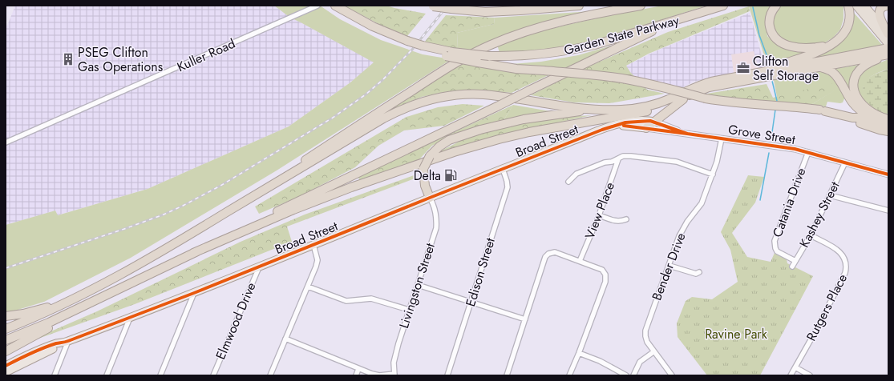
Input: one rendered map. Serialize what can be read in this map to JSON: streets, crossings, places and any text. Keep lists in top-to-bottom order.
{
  "streets": {
    "highway": ["Garden State Parkway"],
    "main road": ["Broad Street"],
    "street": [
      "Kuller Road",
      "Grove Street",
      "Catania Drive",
      "View Place",
      "Kashey Street",
      "Bender Drive",
      "Edison Street",
      "Livingston Street",
      "Rutgers Place",
      "Elmwood Drive"
    ]
  },
  "crossings": [
    ["Grove Street", "Broad Street"],
    ["Grove Street", "Catania Drive"],
    ["Grove Street", "Kashey Street"],
    ["Grove Street", "Bender Drive"],
    ["Broad Street", "Edison Street"],
    ["Broad Street", "Livingston Street"],
    ["Broad Street", "Elmwood Drive"],
    ["Catania Drive", "Kashey Street"],
    ["Kashey Street", "Rutgers Place"]
  ],
  "parks": ["Ravine Park"],
  "places": {
    "building": ["PSEG Clifton Gas Operations"],
    "office": ["Clifton Self Storage"],
    "fuel station": ["Delta"]
  }
}
